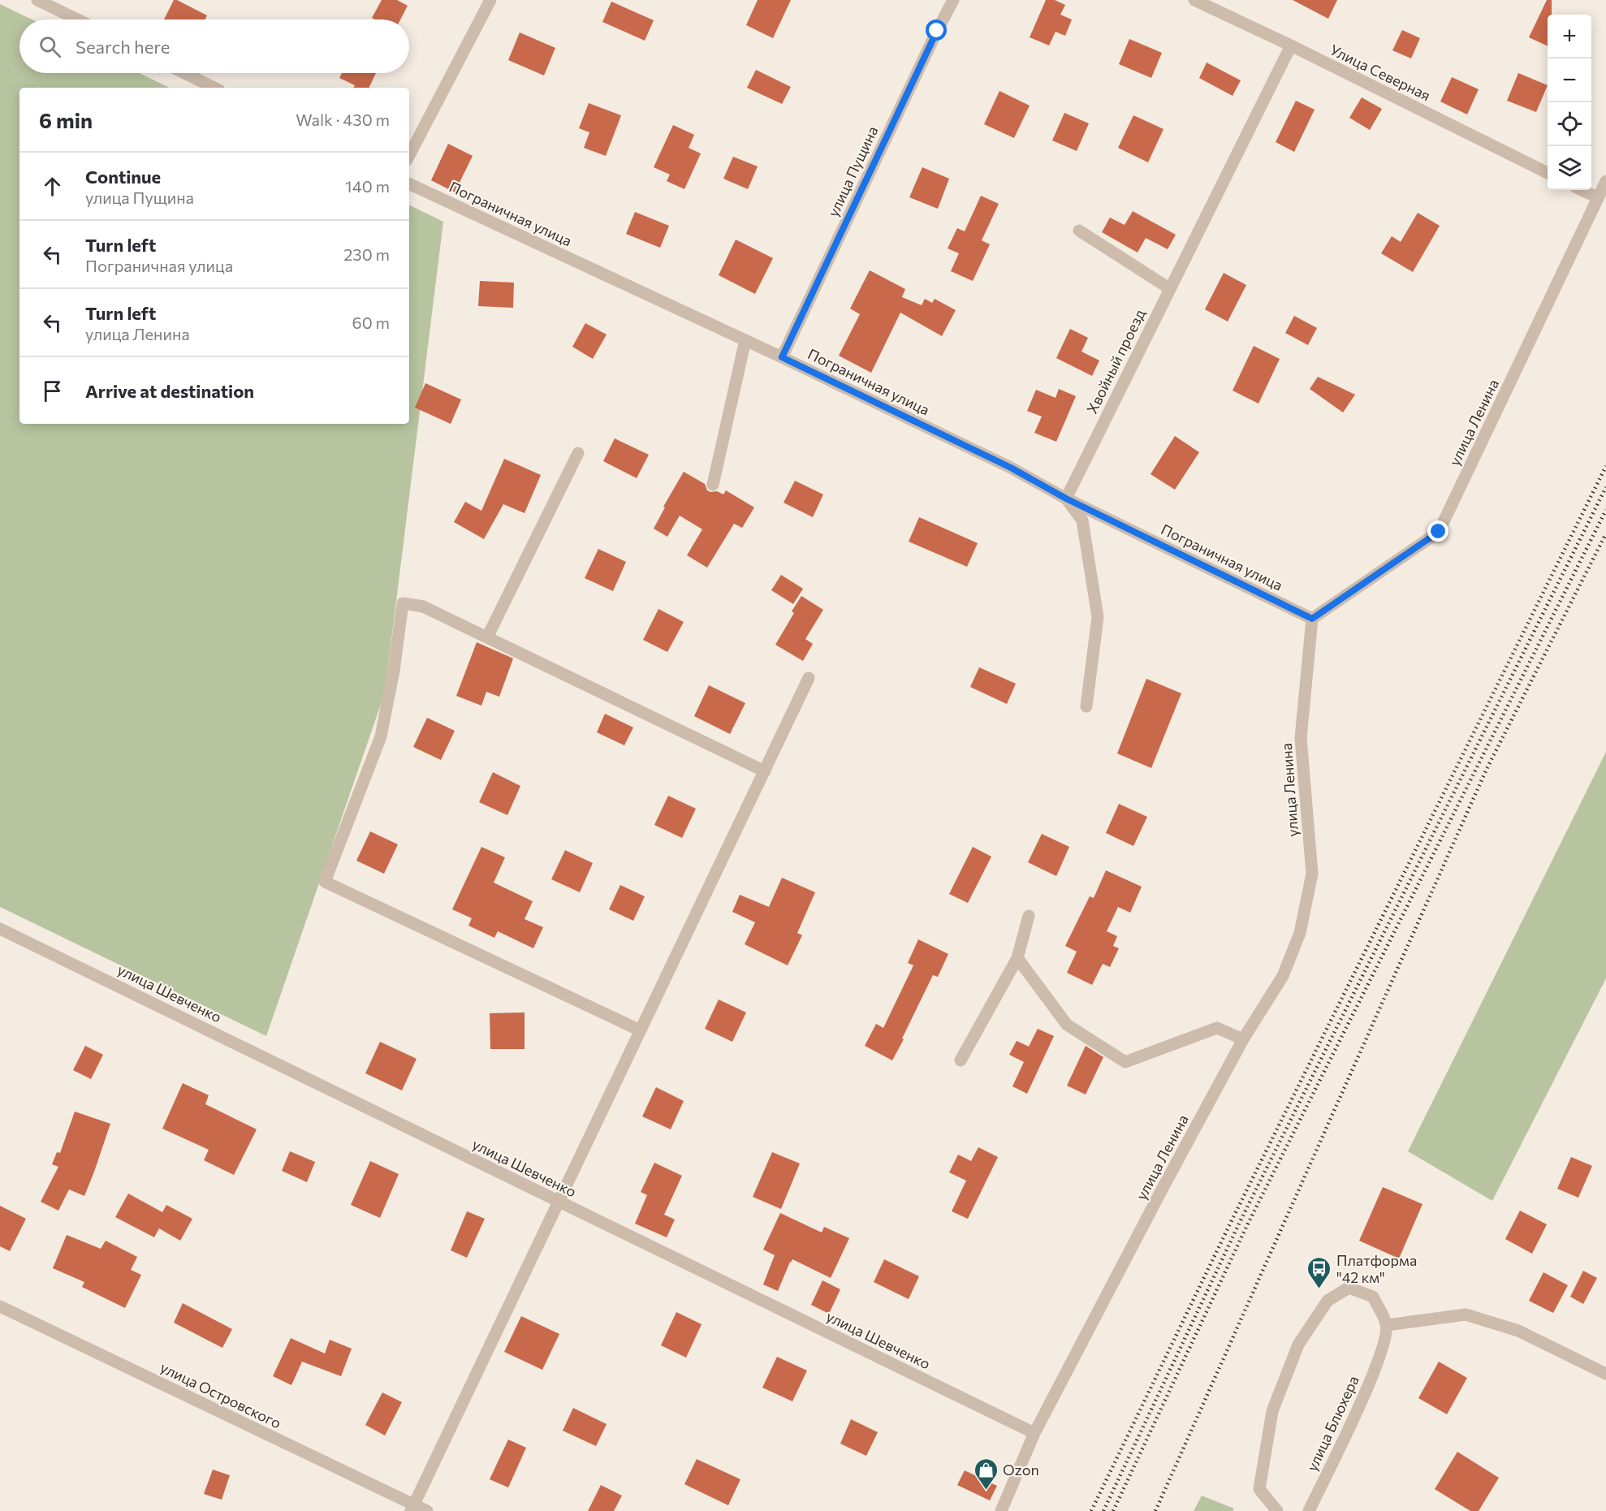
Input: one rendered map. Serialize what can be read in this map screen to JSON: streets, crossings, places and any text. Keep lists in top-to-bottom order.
{
  "streets": {
    "street": [
      "Улица Северная",
      "улица Пущина",
      "Пограничная улица",
      "Хвойный проезд",
      "улица Ленина",
      "улица Шевченко",
      "улица Островского",
      "улица Блюхера"
    ]
  },
  "crossings": [
    ["Улица Северная", "Хвойный проезд"],
    ["улица Пущина", "Пограничная улица"],
    ["Пограничная улица", "Хвойный проезд"],
    ["Пограничная улица", "улица Ленина"],
    ["улица Ленина", "улица Шевченко"]
  ],
  "places": {
    "bus stop": ["Платформа \"42 км\""],
    "shop": ["Ozon"]
  },
  "page": {
    "map_buttons": ["+", "−"],
    "search": "Search here",
    "heading": ["6 min", "Walk · 430 m"],
    "list": [
      ["Continue", "улица Пущина", "140 m"],
      ["Turn left", "Пограничная улица", "230 m"],
      ["Turn left", "улица Ленина", "60 m"],
      "Arrive at destination"
    ]
  }
}
